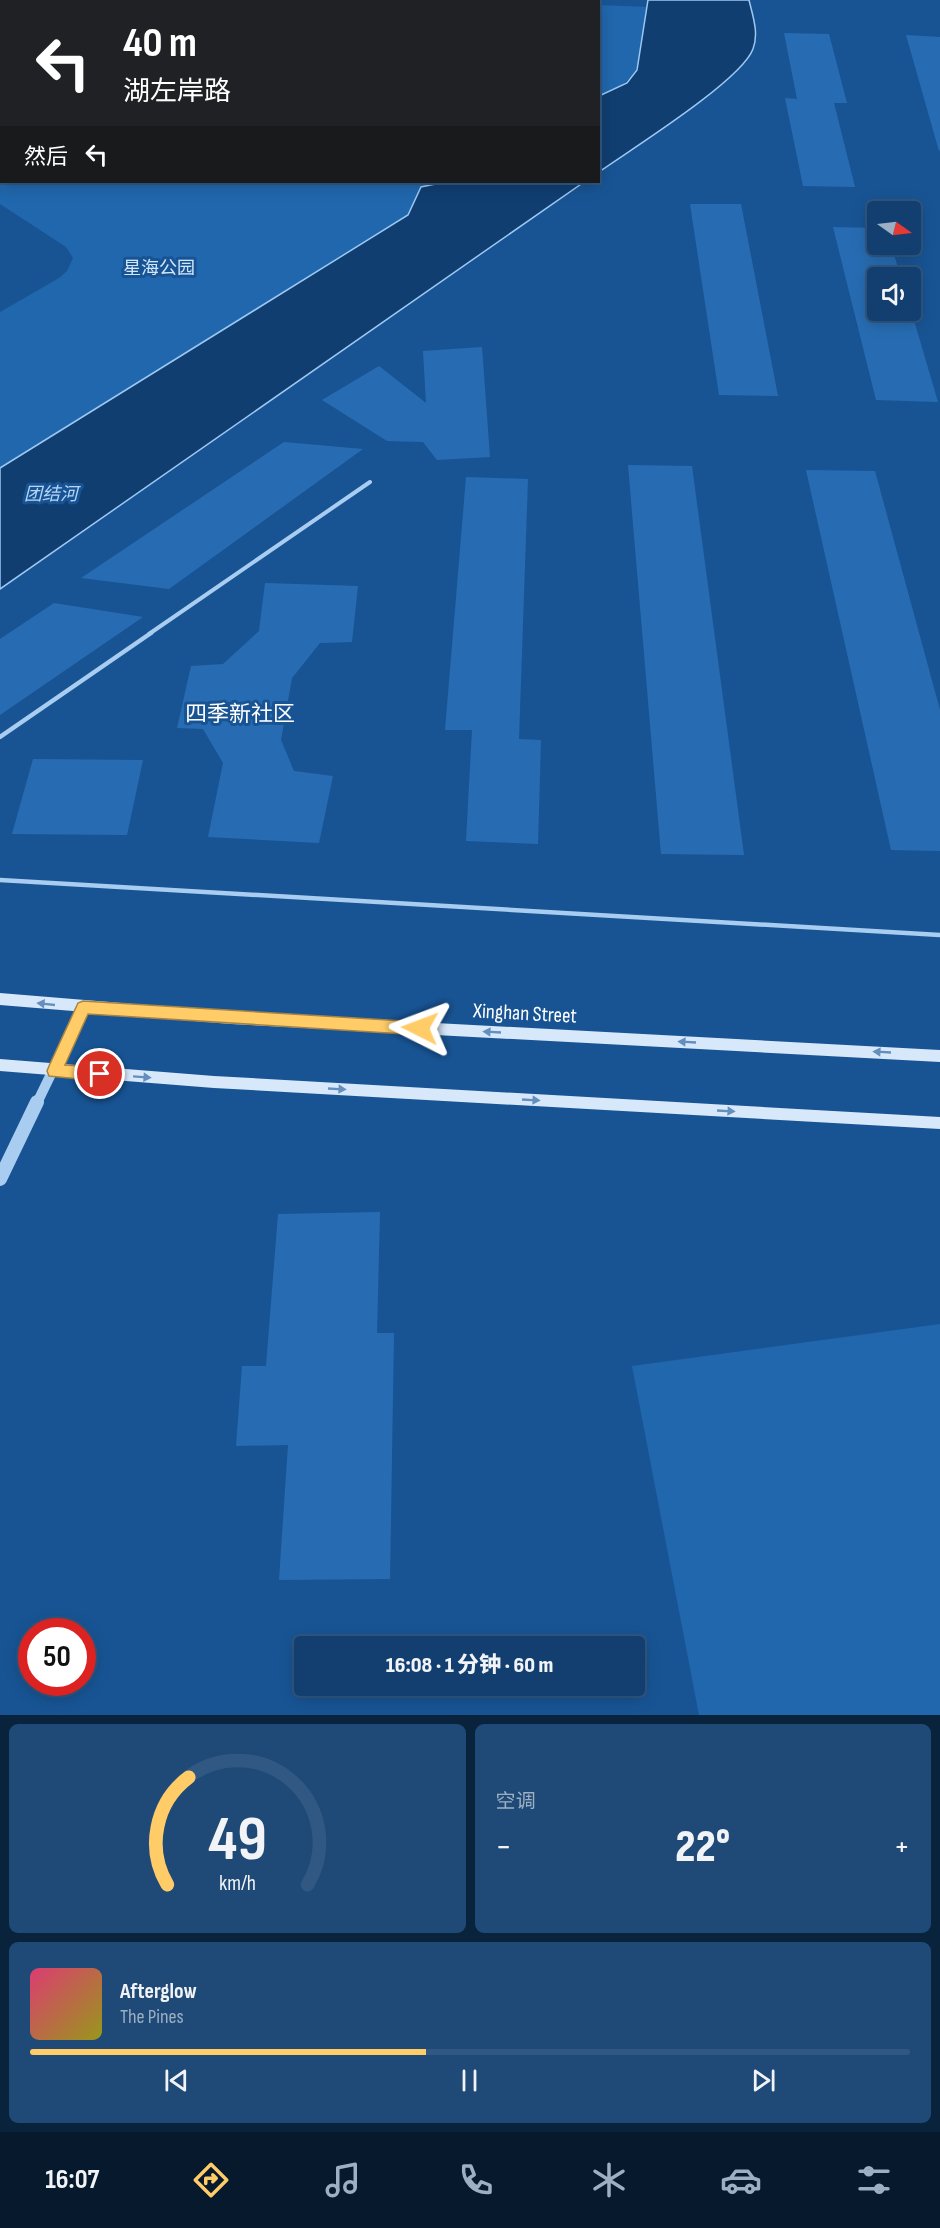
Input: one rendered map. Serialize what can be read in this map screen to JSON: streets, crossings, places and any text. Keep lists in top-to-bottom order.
{
  "streets": {
    "main road": ["Xinghan Street"]
  },
  "districts": ["四季新社区"],
  "water": ["团结河"],
  "parks": ["星海公园"],
  "north": "right",
  "page": {
    "turn": ["40 m", "湖左岸路"],
    "then": "然后",
    "limit": "50",
    "trip": "16:08 · 1 分钟 · 60 m",
    "tile": "空调",
    "heat": ["−", "22°", "+"],
    "song": ["Afterglow", "The Pines"],
    "tabs": "16:07",
    "gauge": ["49", "km/h"]
  }
}
